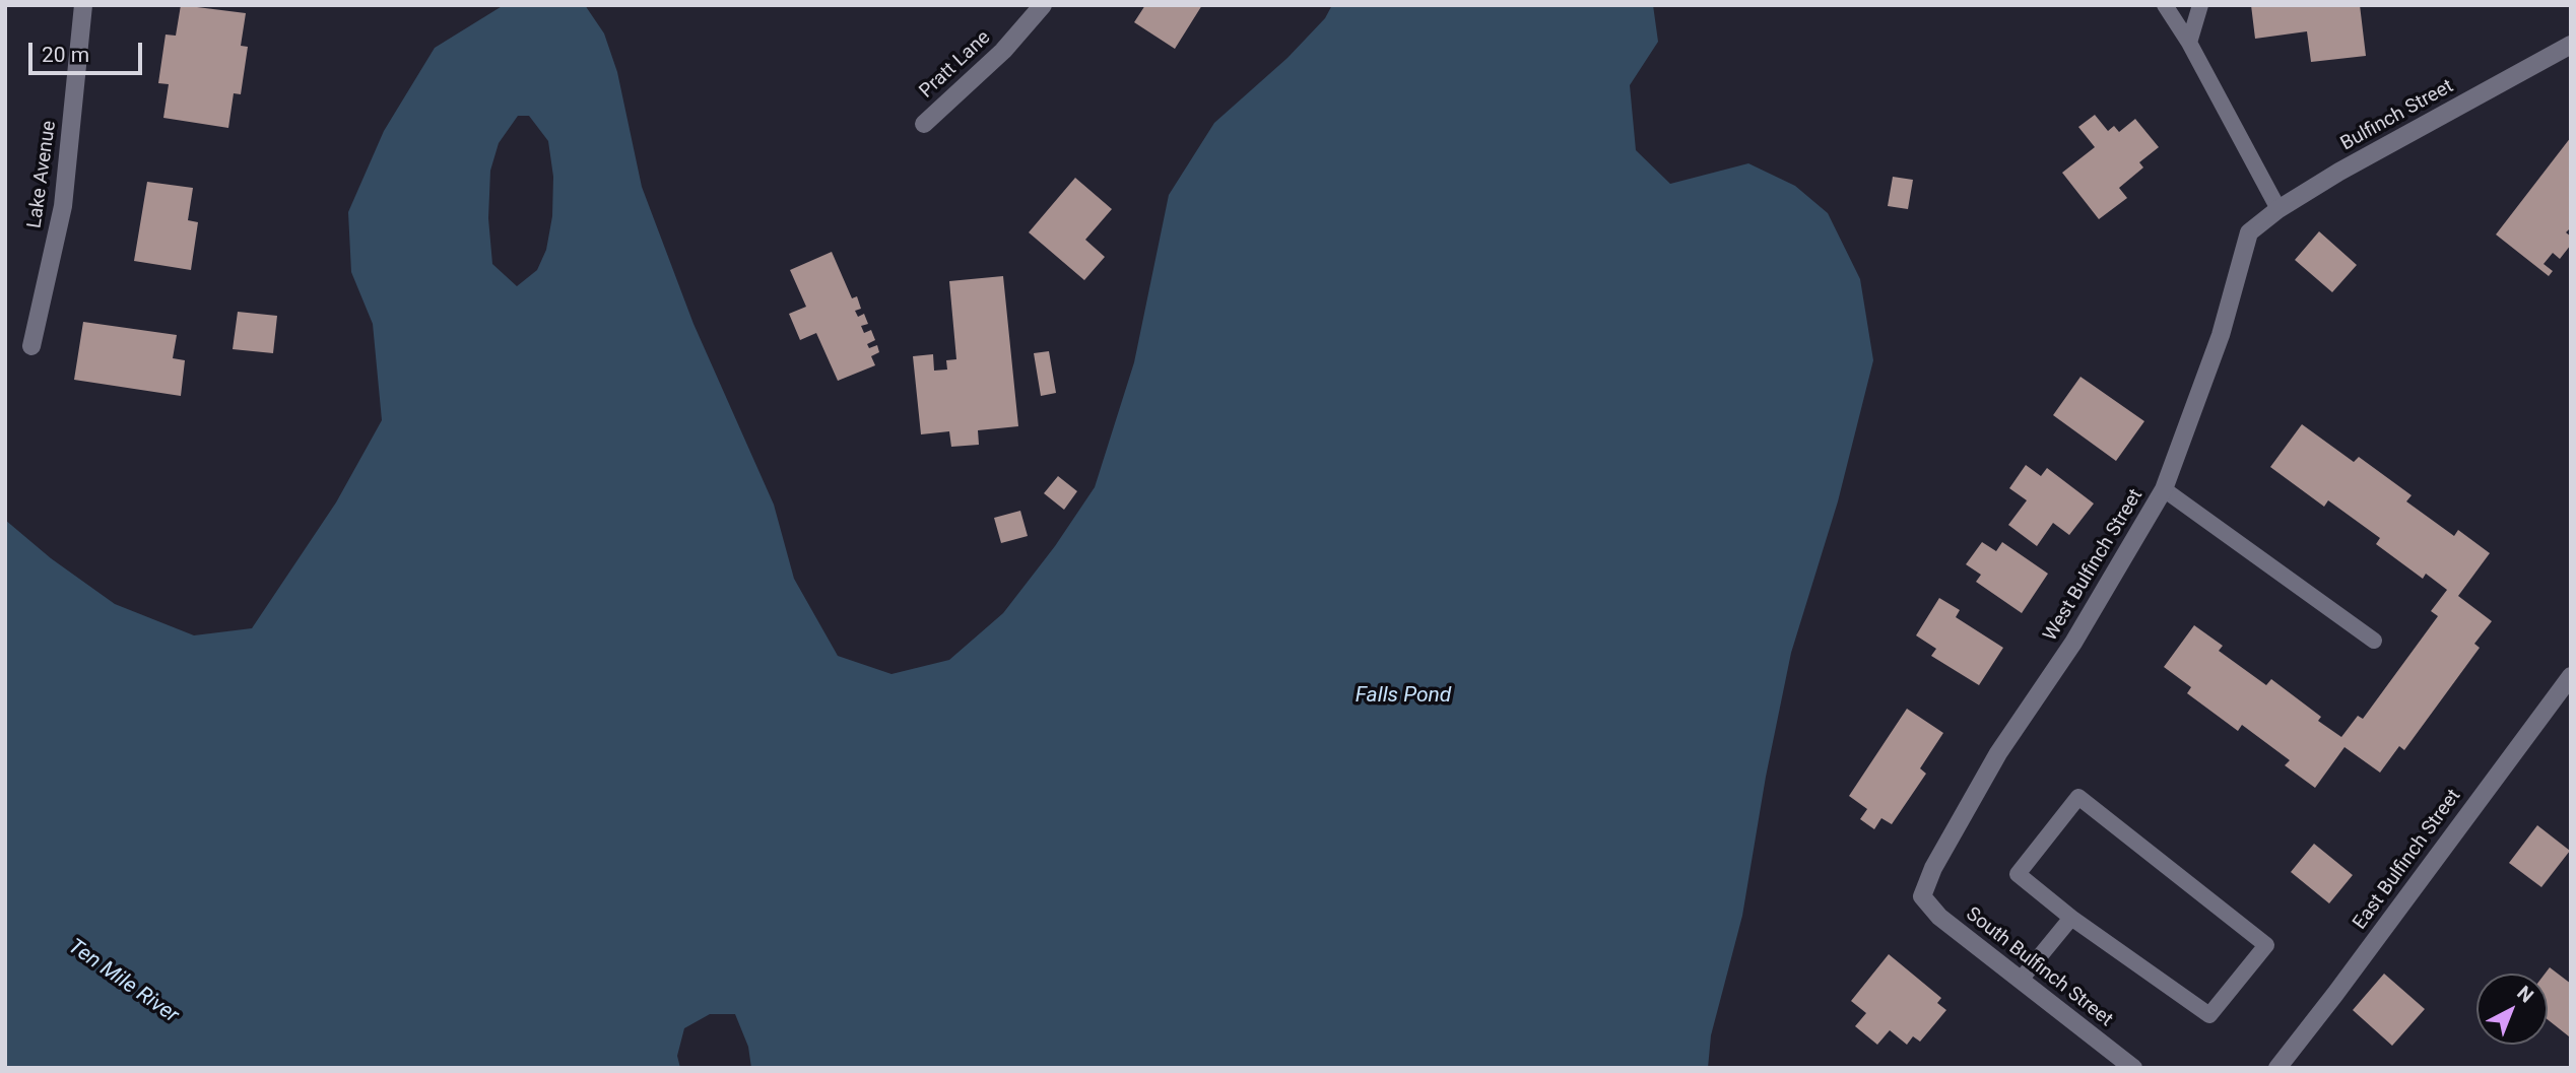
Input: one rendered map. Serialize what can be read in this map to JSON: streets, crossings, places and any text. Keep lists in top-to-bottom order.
{
  "streets": {
    "street": [
      "Pratt Lane",
      "Bulfinch Street",
      "Lake Avenue",
      "West Bulfinch Street",
      "East Bulfinch Street",
      "South Bulfinch Street"
    ]
  },
  "crossings": [
    ["Bulfinch Street", "West Bulfinch Street"],
    ["West Bulfinch Street", "South Bulfinch Street"]
  ],
  "water": ["Falls Pond", "Ten Mile River"],
  "scale_bar": "20 m",
  "north": "top right"
}
